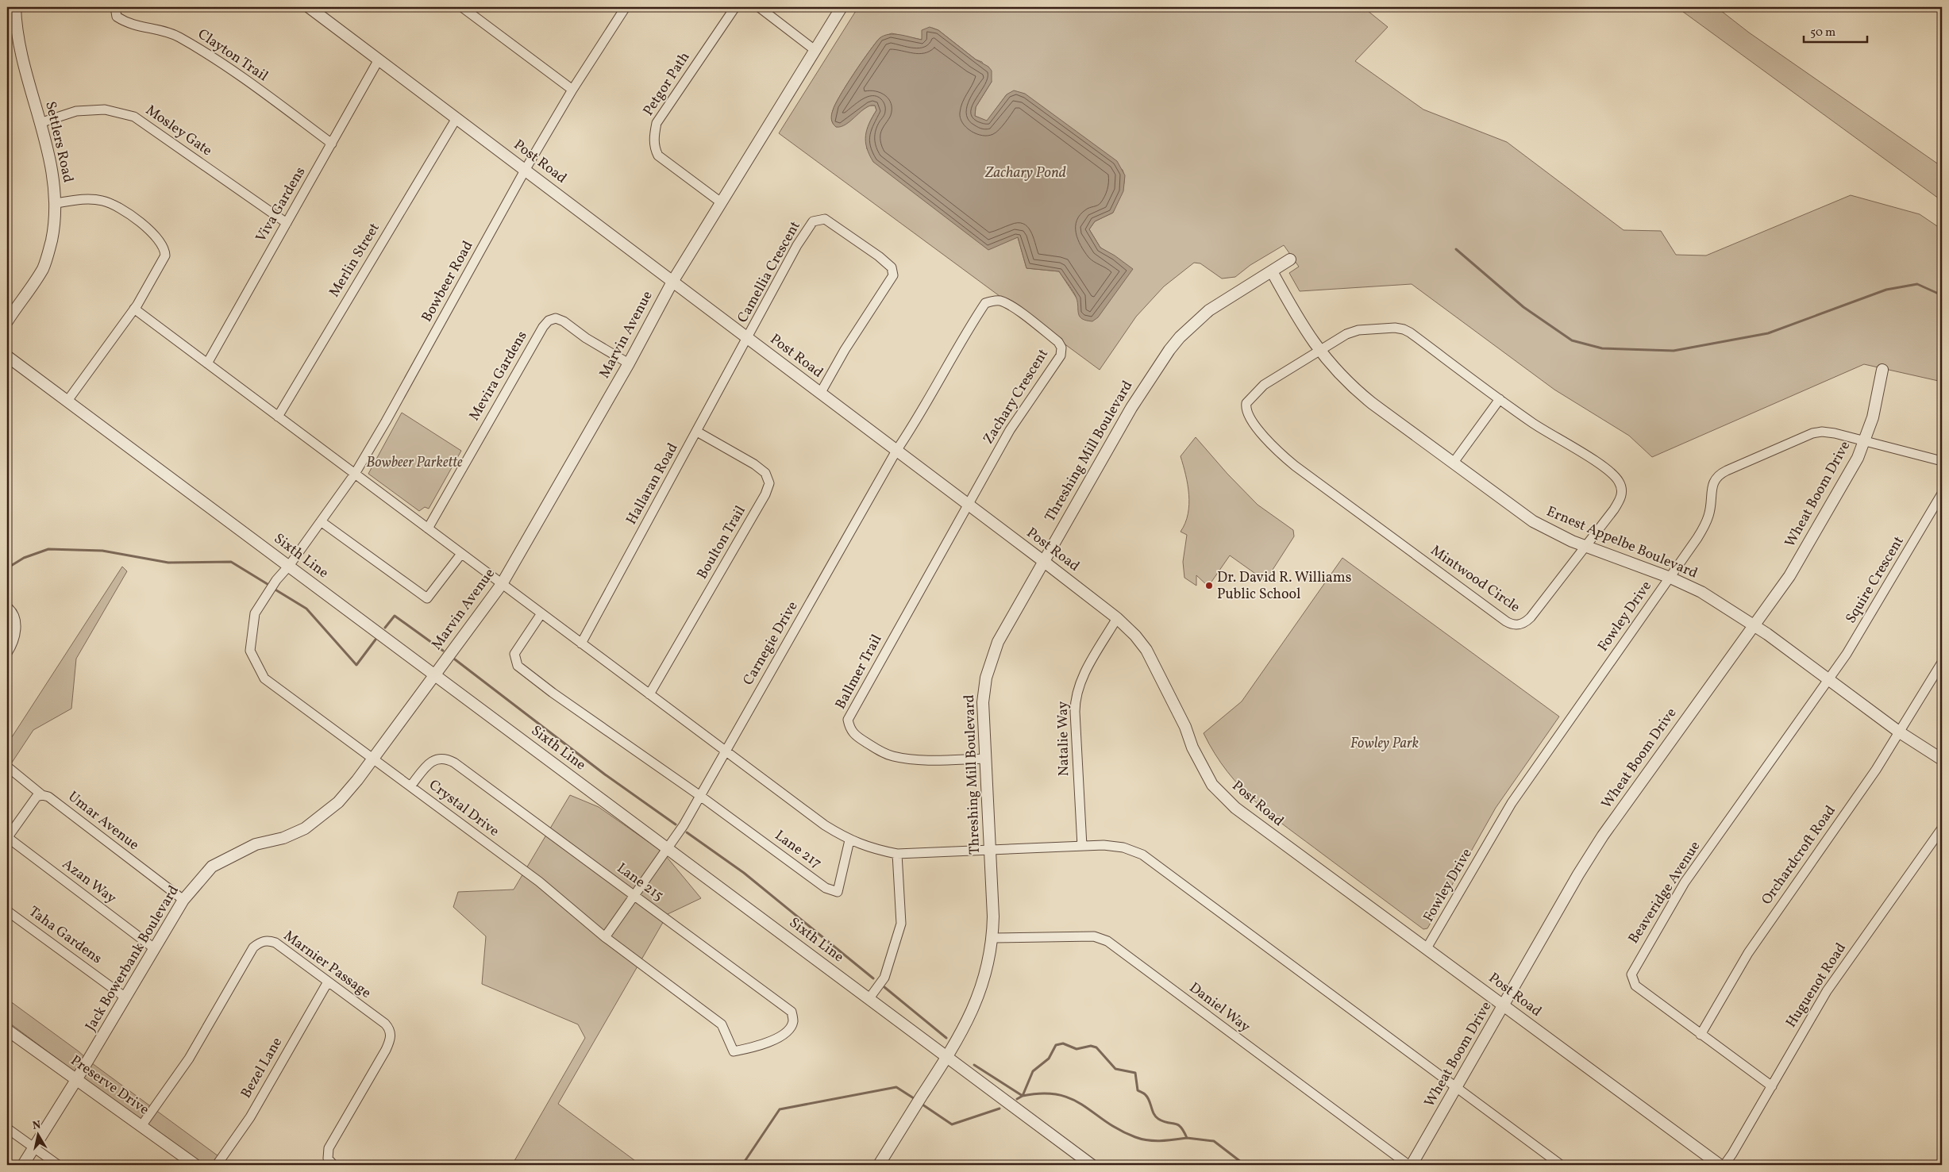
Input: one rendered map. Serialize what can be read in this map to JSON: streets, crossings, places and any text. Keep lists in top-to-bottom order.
{
  "streets": {
    "street": [
      "Clayton Trail",
      "Petgor Path",
      "Mosley Gate",
      "Settlers Road",
      "Post Road",
      "Viva Gardens",
      "Merlin Street",
      "Camellia Crescent",
      "Bowbeer Road",
      "Marvin Avenue",
      "Mevira Gardens",
      "Zachary Crescent",
      "Threshing Mill Boulevard",
      "Hallaran Road",
      "Wheat Boom Drive",
      "Boulton Trail",
      "Ernest Appelbe Boulevard",
      "Sixth Line",
      "Mintwood Circle",
      "Squire Crescent",
      "Fowley Drive",
      "Carnegie Drive",
      "Ballmer Trail",
      "Natalie Way",
      "Crystal Drive",
      "Umar Avenue",
      "Lane 217",
      "Orchardcroft Road",
      "Azan Way",
      "Lane 215",
      "Beaveridge Avenue",
      "Taha Gardens",
      "Jack Bowerbank Boulevard",
      "Marnier Passage",
      "Huguenot Road",
      "Daniel Way",
      "Bezel Lane",
      "Preserve Drive"
    ]
  },
  "crossings": [
    ["Clayton Trail", "Viva Gardens"],
    ["Petgor Path", "Marvin Avenue"],
    ["Mosley Gate", "Settlers Road"],
    ["Mosley Gate", "Viva Gardens"],
    ["Post Road", "Viva Gardens"],
    ["Post Road", "Merlin Street"],
    ["Post Road", "Camellia Crescent"],
    ["Post Road", "Bowbeer Road"],
    ["Post Road", "Marvin Avenue"],
    ["Post Road", "Zachary Crescent"],
    ["Post Road", "Threshing Mill Boulevard"],
    ["Post Road", "Hallaran Road"],
    ["Post Road", "Wheat Boom Drive"],
    ["Post Road", "Fowley Drive"],
    ["Post Road", "Carnegie Drive"],
    ["Post Road", "Ballmer Trail"],
    ["Post Road", "Natalie Way"],
    ["Camellia Crescent", "Hallaran Road"],
    ["Bowbeer Road", "Sixth Line"],
    ["Bowbeer Road", "Crystal Drive"],
    ["Marvin Avenue", "Mevira Gardens"],
    ["Marvin Avenue", "Sixth Line"],
    ["Marvin Avenue", "Jack Bowerbank Boulevard"],
    ["Zachary Crescent", "Carnegie Drive"],
    ["Zachary Crescent", "Ballmer Trail"],
    ["Threshing Mill Boulevard", "Ernest Appelbe Boulevard"],
    ["Threshing Mill Boulevard", "Sixth Line"],
    ["Threshing Mill Boulevard", "Ballmer Trail"],
    ["Threshing Mill Boulevard", "Daniel Way"],
    ["Hallaran Road", "Boulton Trail"],
    ["Wheat Boom Drive", "Ernest Appelbe Boulevard"],
    ["Wheat Boom Drive", "Fowley Drive"],
    ["Ernest Appelbe Boulevard", "Mintwood Circle"],
    ["Ernest Appelbe Boulevard", "Squire Crescent"],
    ["Ernest Appelbe Boulevard", "Fowley Drive"],
    ["Ernest Appelbe Boulevard", "Orchardcroft Road"],
    ["Ernest Appelbe Boulevard", "Beaveridge Avenue"],
    ["Sixth Line", "Carnegie Drive"],
    ["Sixth Line", "Crystal Drive"],
    ["Sixth Line", "Jack Bowerbank Boulevard"],
    ["Squire Crescent", "Beaveridge Avenue"],
    ["Carnegie Drive", "Crystal Drive"],
    ["Carnegie Drive", "Lane 217"],
    ["Carnegie Drive", "Lane 215"],
    ["Crystal Drive", "Lane 215"],
    ["Crystal Drive", "Jack Bowerbank Boulevard"],
    ["Umar Avenue", "Jack Bowerbank Boulevard"],
    ["Orchardcroft Road", "Beaveridge Avenue"],
    ["Azan Way", "Jack Bowerbank Boulevard"],
    ["Beaveridge Avenue", "Huguenot Road"],
    ["Taha Gardens", "Jack Bowerbank Boulevard"],
    ["Jack Bowerbank Boulevard", "Preserve Drive"],
    ["Marnier Passage", "Bezel Lane"],
    ["Marnier Passage", "Preserve Drive"]
  ],
  "water": ["Zachary Pond"],
  "parks": ["Bowbeer Parkette", "Fowley Park"],
  "places": ["Dr. David R. Williams Public School"],
  "scale_bar": "50 m",
  "north": "top"
}
